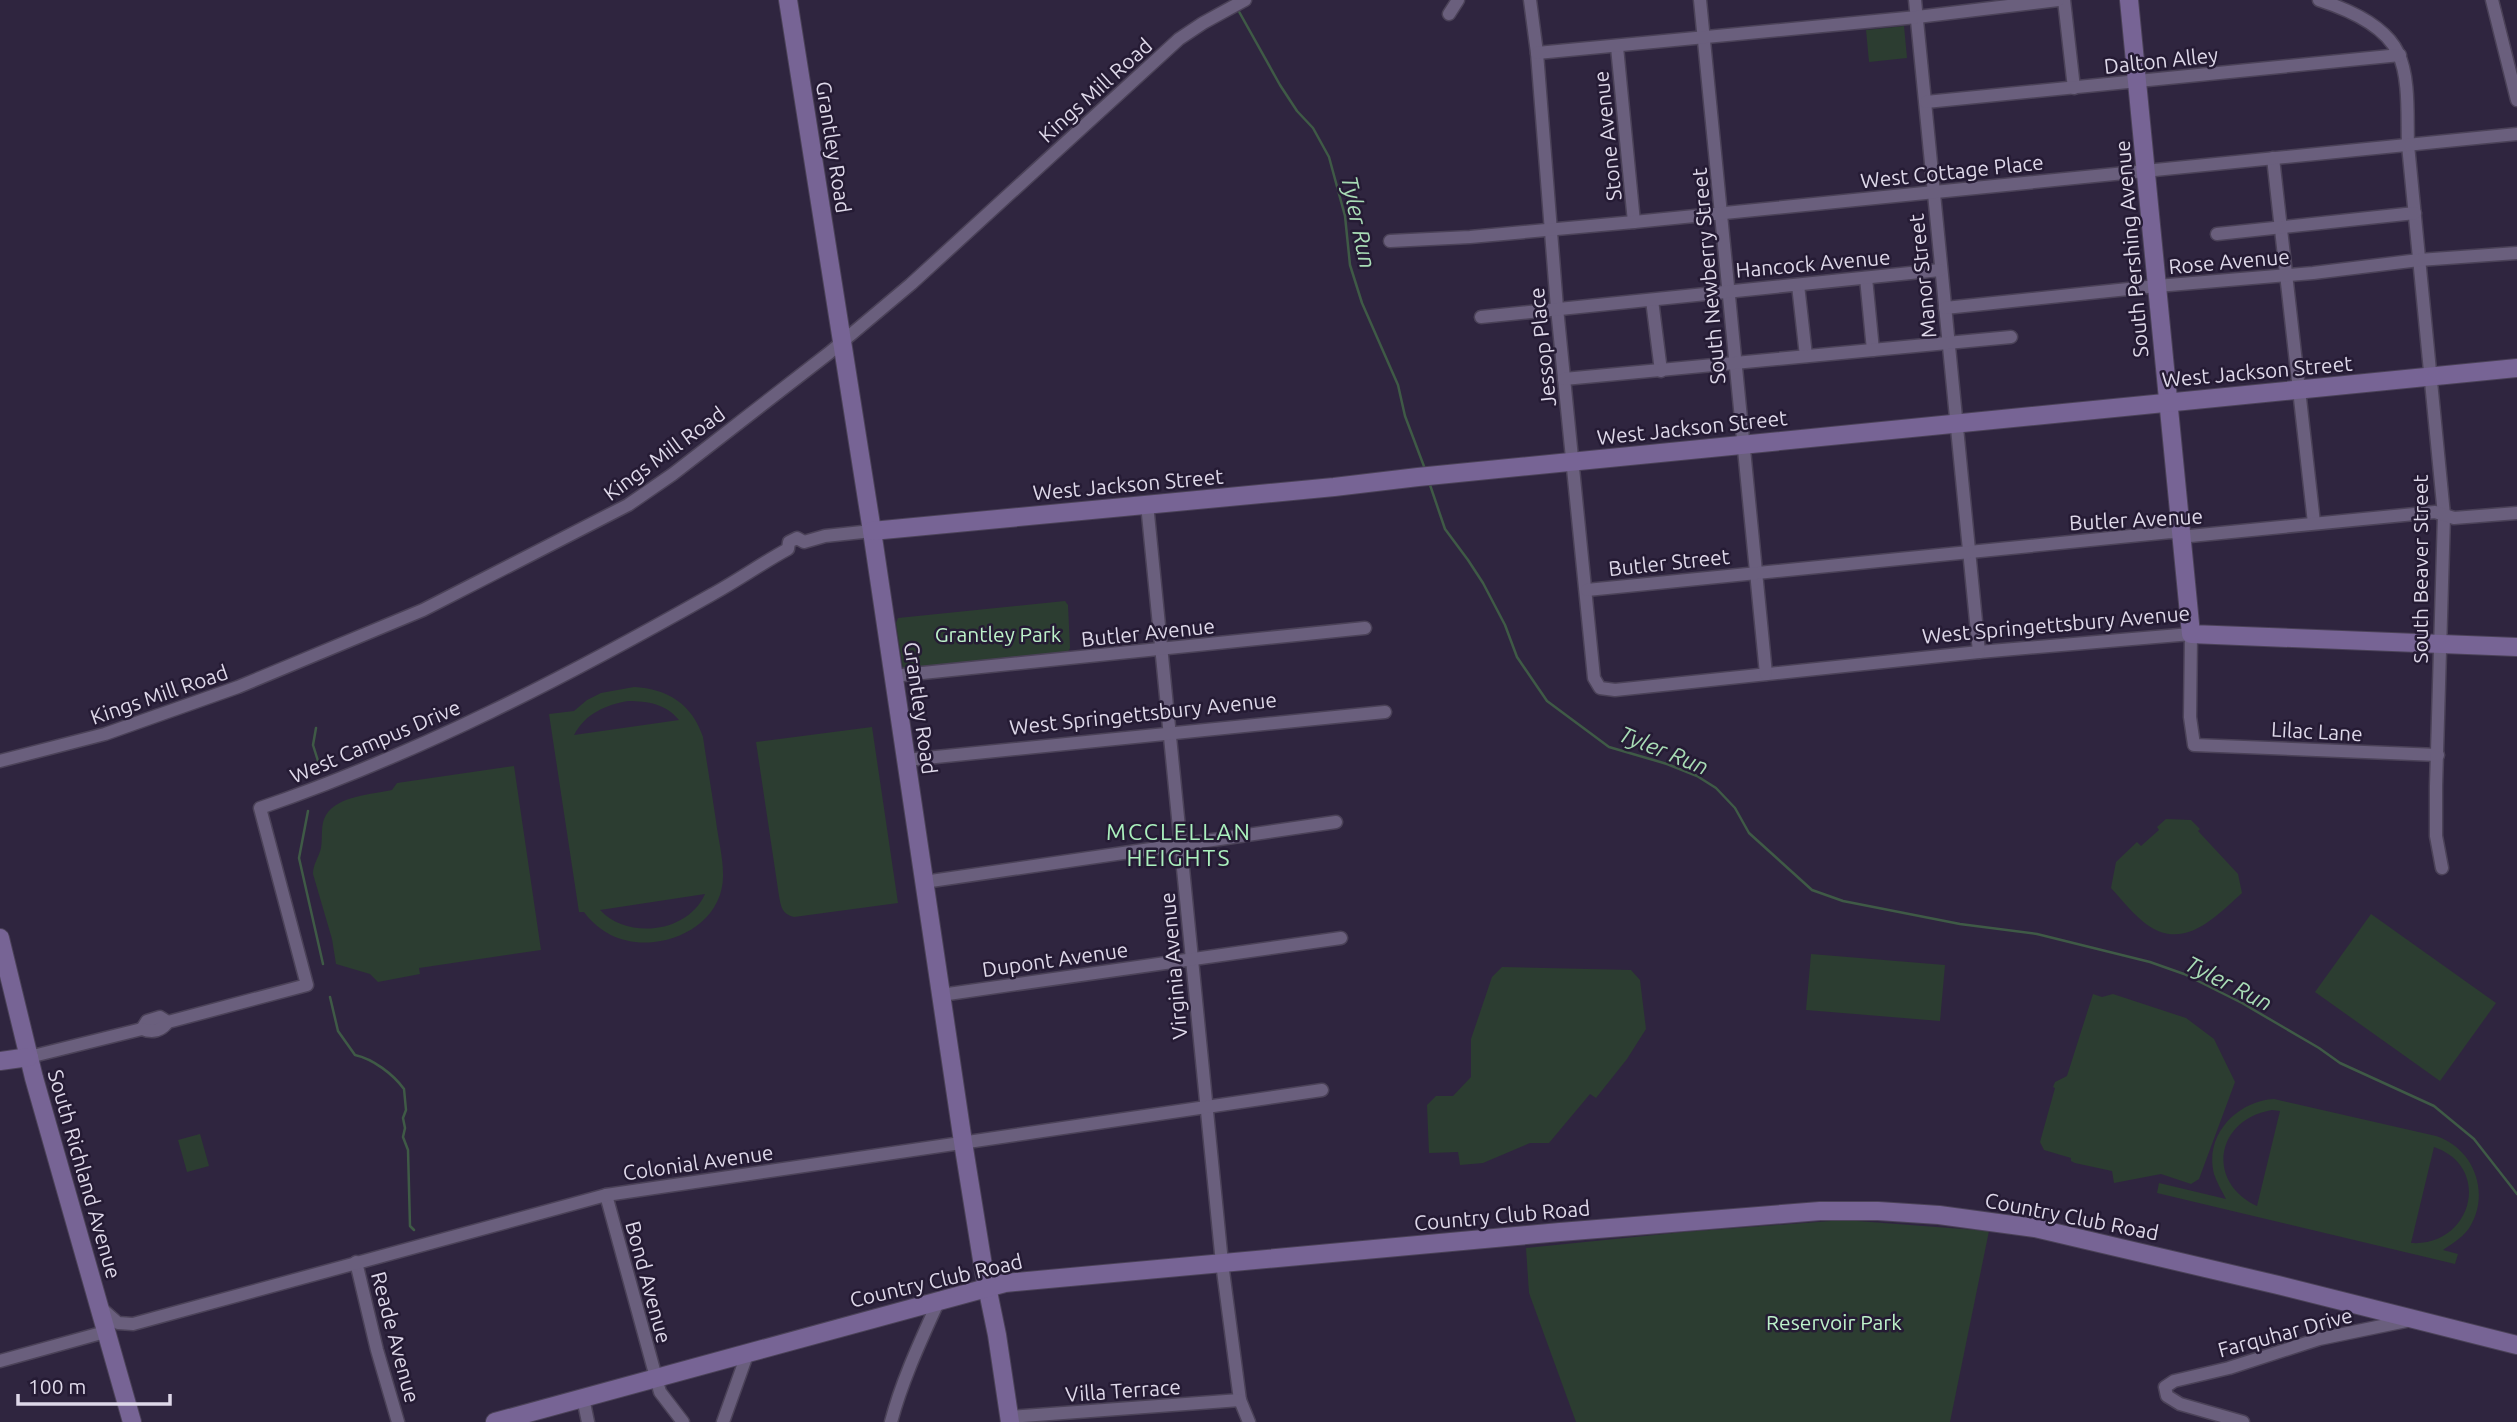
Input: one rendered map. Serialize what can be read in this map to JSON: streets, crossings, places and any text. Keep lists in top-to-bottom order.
{
  "streets": {
    "street": [
      "Dalton Alley",
      "Kings Mill Road",
      "Stone Avenue",
      "Grantley Road",
      "West Cottage Place",
      "South Pershing Avenue",
      "Rose Avenue",
      "Hancock Avenue",
      "South Newberry Street",
      "Manor Street",
      "Jessop Place",
      "West Jackson Street",
      "Butler Avenue",
      "Butler Street",
      "South Beaver Street",
      "West Springettsbury Avenue",
      "Lilac Lane",
      "West Campus Drive",
      "Dupont Avenue",
      "Virginia Avenue",
      "Colonial Avenue",
      "South Richland Avenue",
      "Country Club Road",
      "Bond Avenue",
      "Farquhar Drive",
      "Reade Avenue",
      "Villa Terrace"
    ]
  },
  "crossings": [
    ["Dalton Alley", "South Pershing Avenue"],
    ["Dalton Alley", "Manor Street"],
    ["Dalton Alley", "South Beaver Street"],
    ["Kings Mill Road", "Grantley Road"],
    ["Stone Avenue", "West Cottage Place"],
    ["Grantley Road", "West Jackson Street"],
    ["Grantley Road", "Butler Avenue"],
    ["Grantley Road", "West Springettsbury Avenue"],
    ["Grantley Road", "West Campus Drive"],
    ["Grantley Road", "Dupont Avenue"],
    ["Grantley Road", "Colonial Avenue"],
    ["Grantley Road", "Country Club Road"],
    ["Grantley Road", "Villa Terrace"],
    ["West Cottage Place", "South Pershing Avenue"],
    ["West Cottage Place", "South Newberry Street"],
    ["West Cottage Place", "Manor Street"],
    ["West Cottage Place", "Jessop Place"],
    ["West Cottage Place", "South Beaver Street"],
    ["South Pershing Avenue", "Rose Avenue"],
    ["South Pershing Avenue", "West Jackson Street"],
    ["South Pershing Avenue", "Butler Avenue"],
    ["South Pershing Avenue", "West Springettsbury Avenue"],
    ["South Pershing Avenue", "Lilac Lane"],
    ["Rose Avenue", "Manor Street"],
    ["Rose Avenue", "South Beaver Street"],
    ["Hancock Avenue", "South Newberry Street"],
    ["Hancock Avenue", "Manor Street"],
    ["Hancock Avenue", "Jessop Place"],
    ["South Newberry Street", "West Jackson Street"],
    ["South Newberry Street", "Butler Avenue"],
    ["South Newberry Street", "Butler Street"],
    ["South Newberry Street", "West Springettsbury Avenue"],
    ["Manor Street", "West Jackson Street"],
    ["Manor Street", "Butler Avenue"],
    ["Manor Street", "West Springettsbury Avenue"],
    ["Jessop Place", "West Jackson Street"],
    ["Jessop Place", "Butler Street"],
    ["Jessop Place", "West Springettsbury Avenue"],
    ["West Jackson Street", "South Beaver Street"],
    ["West Jackson Street", "West Campus Drive"],
    ["West Jackson Street", "Virginia Avenue"],
    ["Butler Avenue", "Butler Street"],
    ["Butler Avenue", "South Beaver Street"],
    ["Butler Avenue", "Virginia Avenue"],
    ["South Beaver Street", "West Springettsbury Avenue"],
    ["South Beaver Street", "Lilac Lane"],
    ["West Springettsbury Avenue", "Virginia Avenue"],
    ["West Campus Drive", "South Richland Avenue"],
    ["Dupont Avenue", "Virginia Avenue"],
    ["Virginia Avenue", "Colonial Avenue"],
    ["Virginia Avenue", "Country Club Road"],
    ["Virginia Avenue", "Villa Terrace"],
    ["Colonial Avenue", "South Richland Avenue"],
    ["Colonial Avenue", "Bond Avenue"],
    ["Colonial Avenue", "Reade Avenue"],
    ["Country Club Road", "Bond Avenue"],
    ["Country Club Road", "Farquhar Drive"]
  ],
  "districts": ["MCCLELLAN HEIGHTS"],
  "water": ["Tyler Run"],
  "parks": ["Grantley Park", "Reservoir Park"],
  "scale_bar": "100 m"
}
